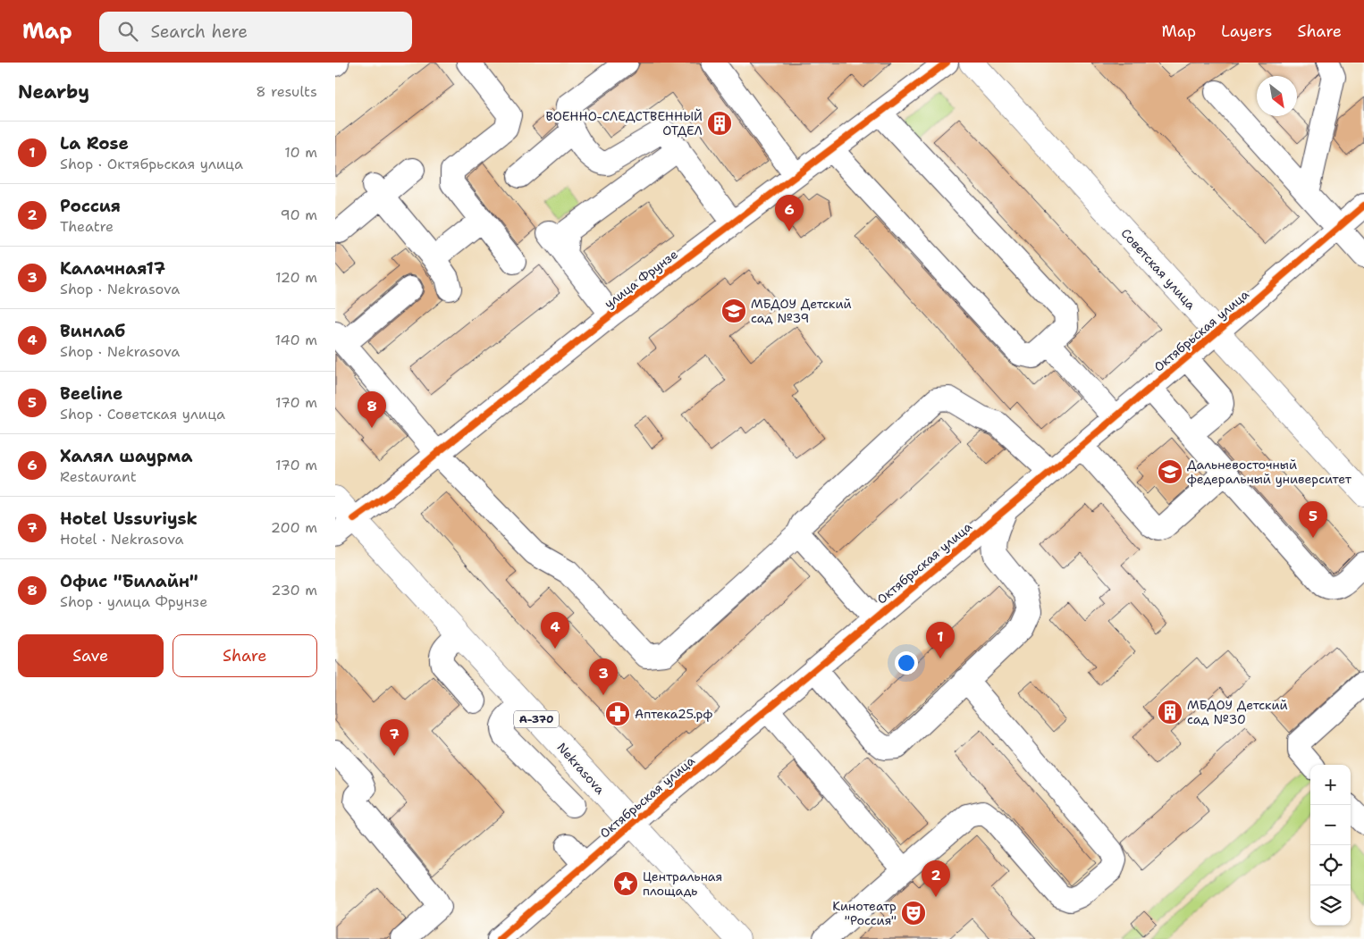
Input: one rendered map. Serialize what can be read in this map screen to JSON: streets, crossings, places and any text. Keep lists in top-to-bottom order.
{
  "streets": {
    "main road": ["Советская улица", "А-370", "Nekrasova"],
    "street": ["улица Фрунзе", "Октябрьская улица"]
  },
  "crossings": [
    ["Советская улица", "Октябрьская улица"],
    ["улица Фрунзе", "Nekrasova"],
    ["Октябрьская улица", "Nekrasova"]
  ],
  "places": {
    "building": ["ВОЕННО-СЛЕДСТВЕННЫЙ ОТДЕЛ", "МБДОУ Детский сад №30"],
    "school or university": ["МБДОУ Детский сад №39", "Дальневосточный федеральный университет"],
    "pharmacy": ["Аптека25.рф"],
    "place": ["Центральная площадь"],
    "theatre": ["Кинотеатр \"Россия\""]
  },
  "north": "bottom right",
  "page": {
    "header": "Map",
    "search": "Search here",
    "nav": ["Map", "Layers", "Share"],
    "heading": ["Nearby", "8 results"],
    "list": [
      {
        "mark": "1",
        "name": "La Rose",
        "note": "Shop · Октябрьская улица",
        "value": "10 m"
      },
      {
        "mark": "2",
        "name": "Россия",
        "note": "Theatre",
        "value": "90 m"
      },
      {
        "mark": "3",
        "name": "Калачная17",
        "note": "Shop · Nekrasova",
        "value": "120 m"
      },
      {
        "mark": "4",
        "name": "Винлаб",
        "note": "Shop · Nekrasova",
        "value": "140 m"
      },
      {
        "mark": "5",
        "name": "Beeline",
        "note": "Shop · Советская улица",
        "value": "170 m"
      },
      {
        "mark": "6",
        "name": "Халял шаурма",
        "note": "Restaurant",
        "value": "170 m"
      },
      {
        "mark": "7",
        "name": "Hotel Ussuriysk",
        "note": "Hotel · Nekrasova",
        "value": "200 m"
      },
      {
        "mark": "8",
        "name": "Офис \"Билайн\"",
        "note": "Shop · улица Фрунзе",
        "value": "230 m"
      }
    ],
    "pins": [
      "6",
      "8",
      "5",
      "4",
      "1",
      "3",
      "7",
      "2"
    ],
    "buttons": ["Save", "Share"],
    "map_buttons": ["+", "−"]
  }
}
